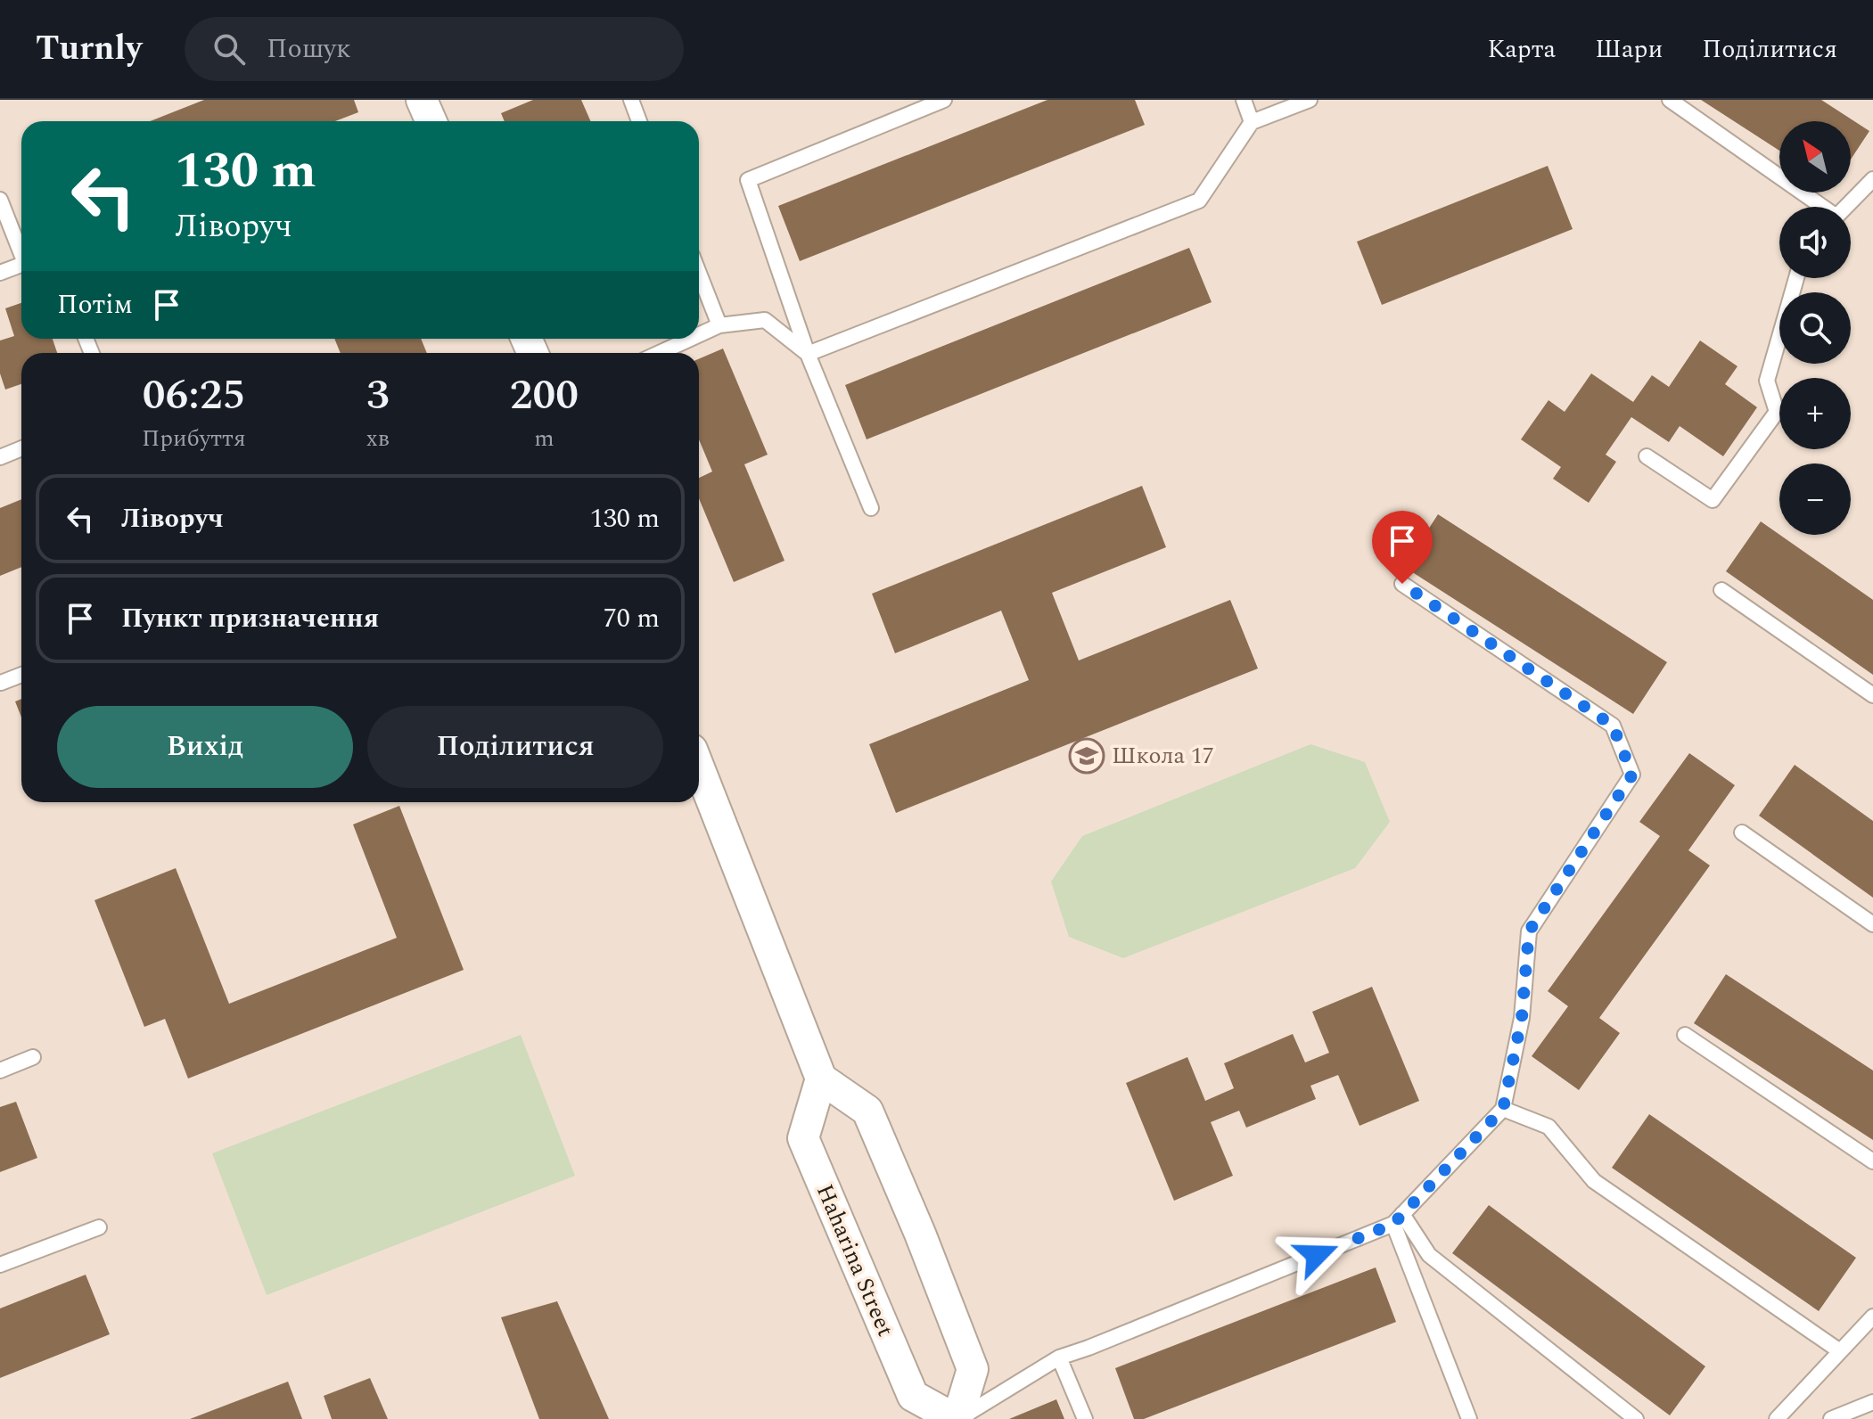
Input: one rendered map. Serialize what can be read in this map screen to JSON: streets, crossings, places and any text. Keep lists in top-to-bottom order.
{
  "streets": {
    "street": ["Haharina Street"]
  },
  "places": {
    "school or university": ["Школа 17"]
  },
  "north": "top left",
  "page": {
    "header": "Turnly",
    "search": "Пошук",
    "nav": ["Карта", "Шари", "Поділитися"],
    "map_buttons": ["+", "−"],
    "turn": ["130 m", "Ліворуч"],
    "then": "Потім",
    "eta": [
      "06:25",
      "Прибуття",
      "3",
      "хв",
      "200",
      "m"
    ],
    "list": [
      {
        "name": "Ліворуч",
        "value": "130 m"
      },
      {
        "name": "Пункт призначення",
        "value": "70 m"
      }
    ],
    "buttons": ["Вихід", "Поділитися"]
  }
}
